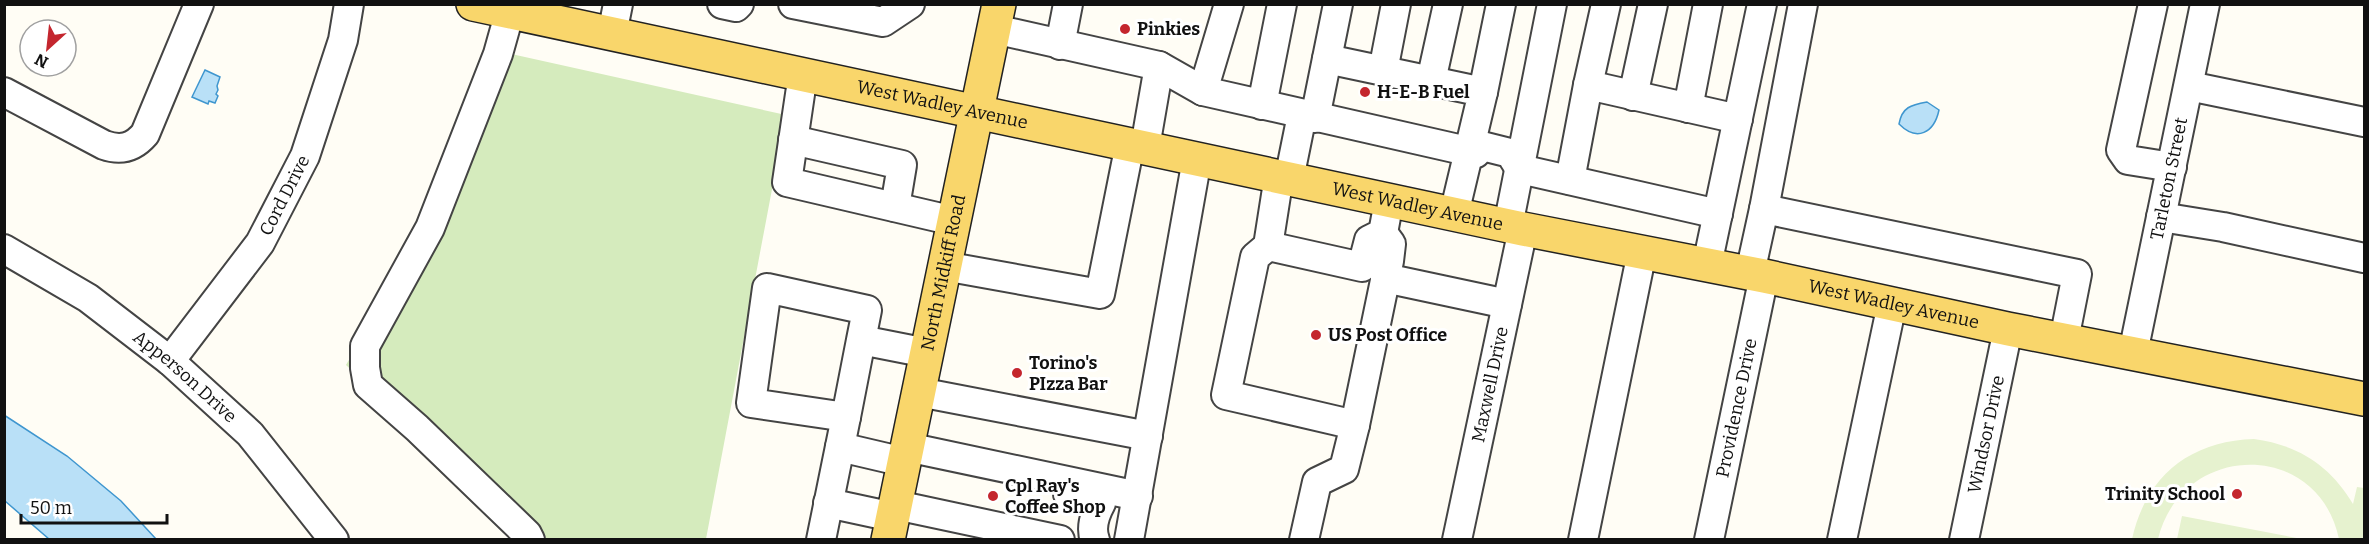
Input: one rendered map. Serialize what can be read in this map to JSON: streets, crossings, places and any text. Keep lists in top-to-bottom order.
{
  "streets": {
    "main road": ["West Wadley Avenue", "North Midkiff Road"],
    "street": [
      "Tarleton Street",
      "Cord Drive",
      "Apperson Drive",
      "Maxwell Drive",
      "Providence Drive",
      "Windsor Drive"
    ]
  },
  "crossings": [
    ["West Wadley Avenue", "Tarleton Street"],
    ["West Wadley Avenue", "North Midkiff Road"],
    ["West Wadley Avenue", "Maxwell Drive"],
    ["West Wadley Avenue", "Providence Drive"],
    ["West Wadley Avenue", "Windsor Drive"],
    ["Cord Drive", "Apperson Drive"]
  ],
  "places": [
    "Pinkies",
    "H-E-B Fuel",
    "US Post Office",
    "Torino's PIzza Bar",
    "Trinity School",
    "Cpl Ray's Coffee Shop"
  ],
  "scale_bar": "50 m",
  "north": "bottom left"
}
